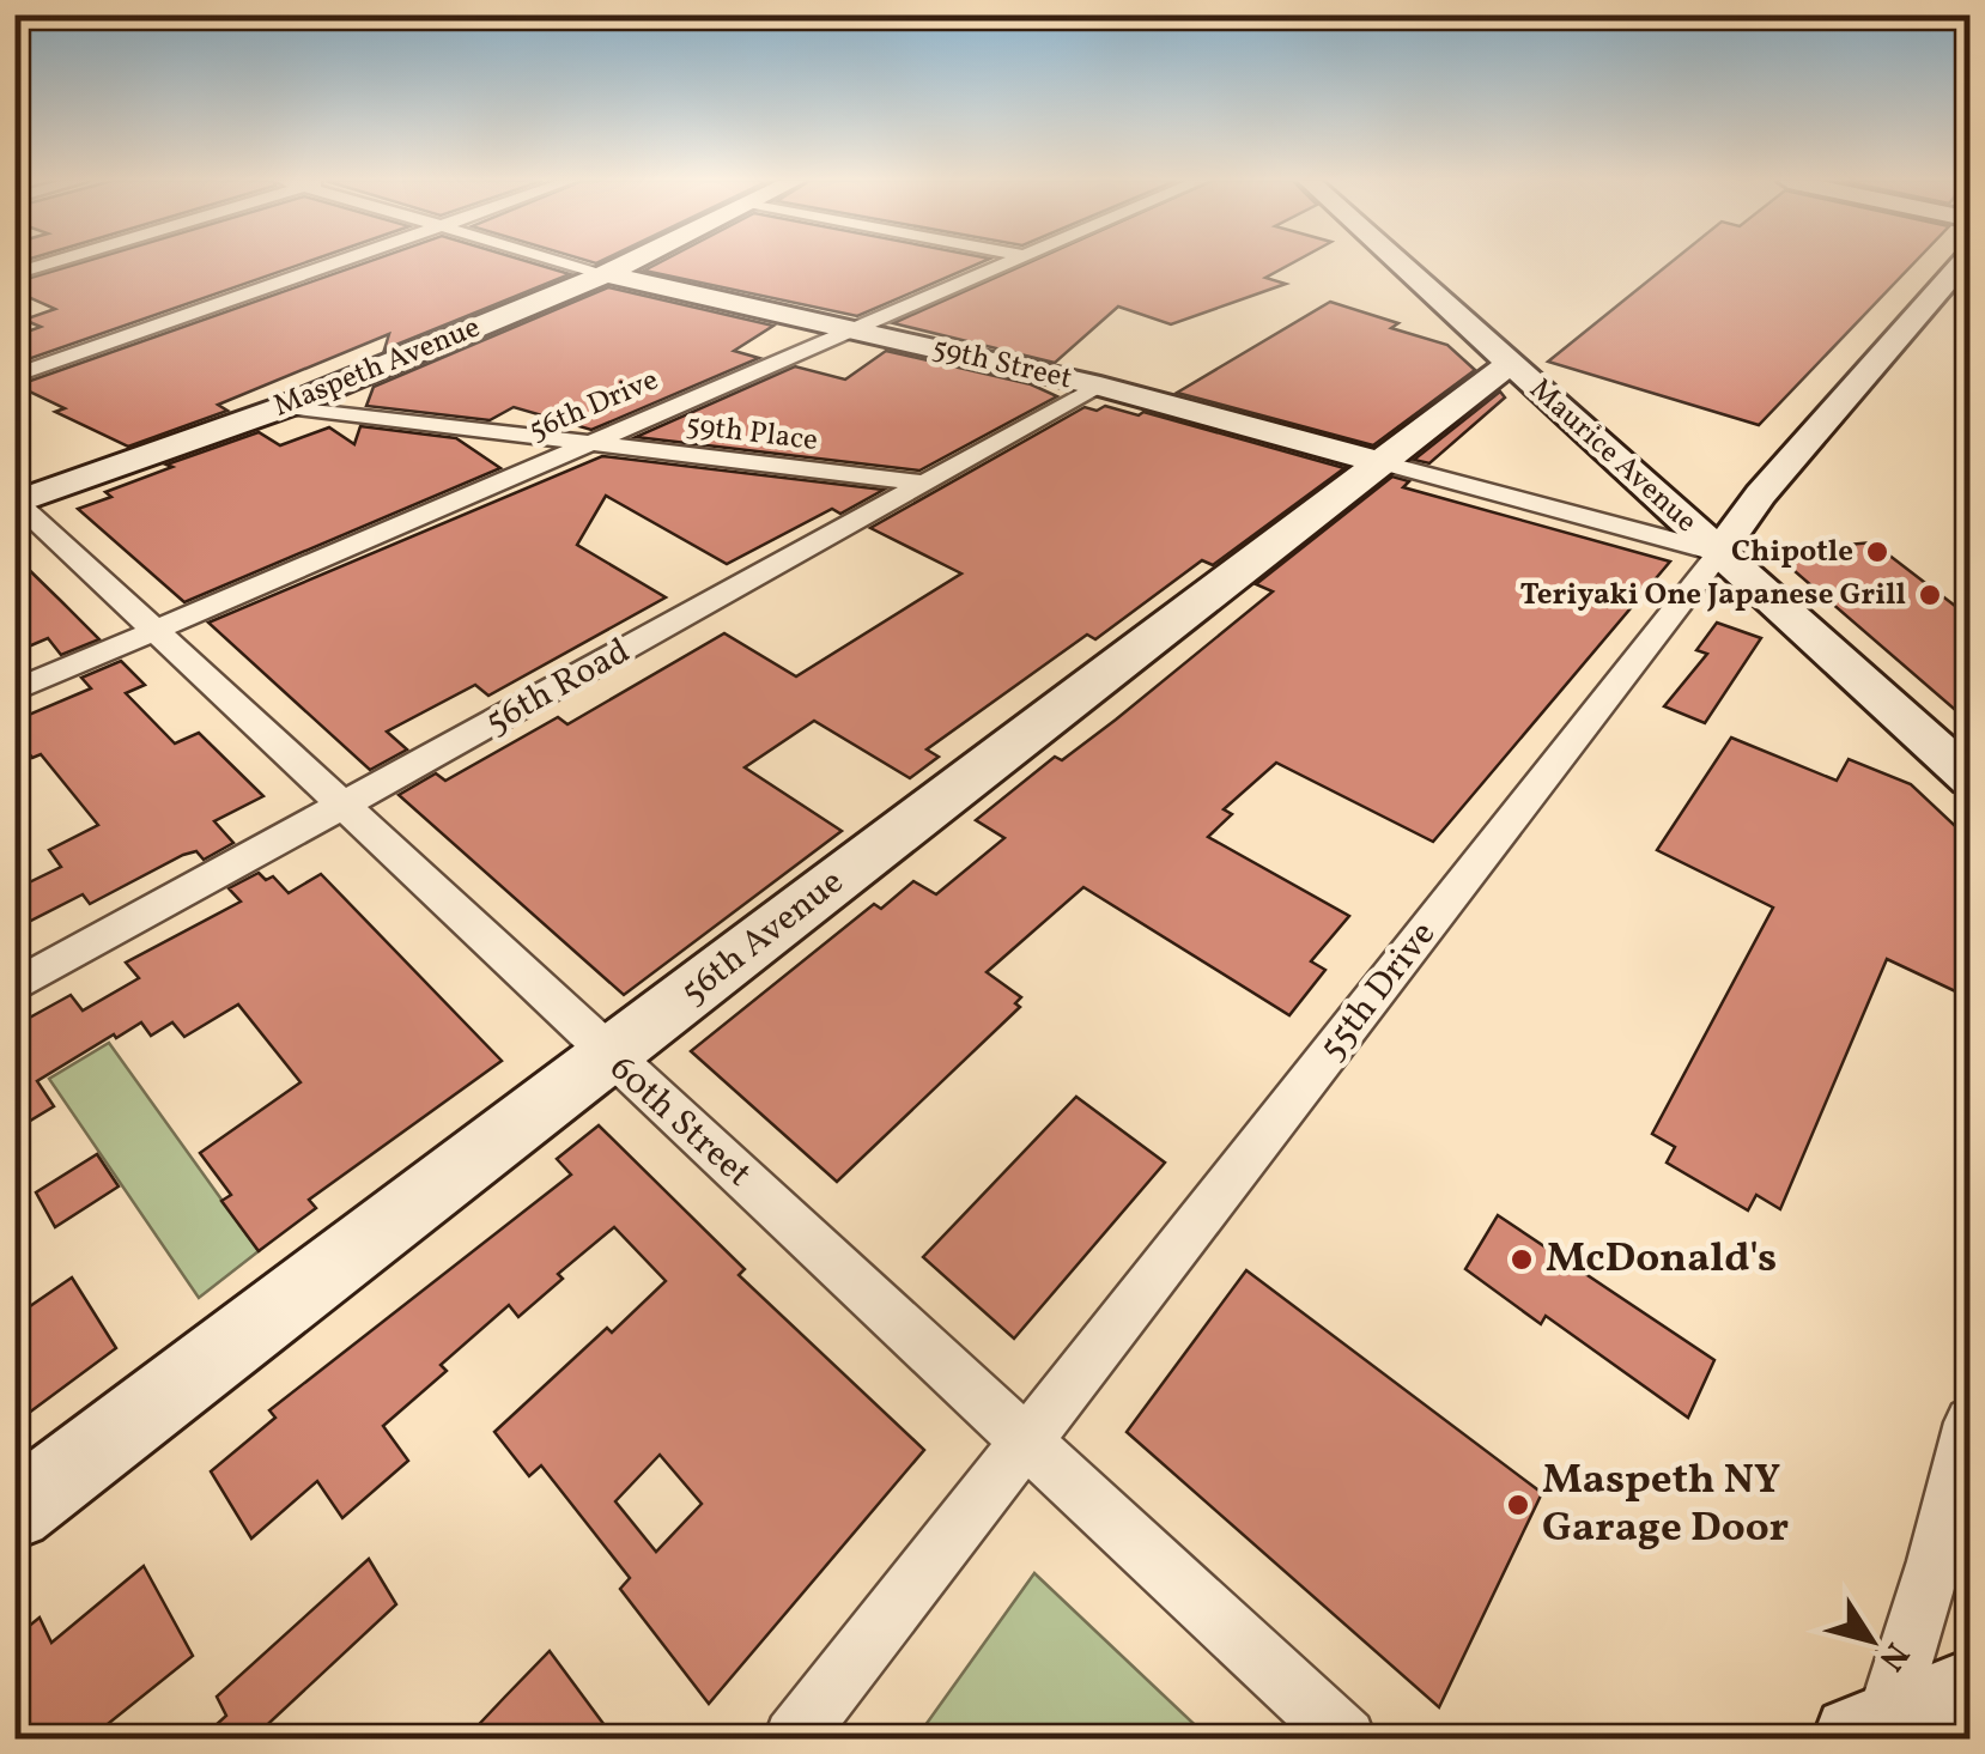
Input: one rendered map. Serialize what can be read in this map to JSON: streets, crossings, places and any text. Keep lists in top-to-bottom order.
{
  "streets": {
    "street": [
      "59th Street",
      "Maspeth Avenue",
      "56th Drive",
      "59th Place",
      "Maurice Avenue",
      "56th Road",
      "56th Avenue",
      "55th Drive",
      "60th Street"
    ]
  },
  "crossings": [
    ["59th Street", "Maspeth Avenue"],
    ["59th Street", "56th Drive"],
    ["59th Street", "Maurice Avenue"],
    ["59th Street", "56th Road"],
    ["59th Street", "56th Avenue"],
    ["59th Street", "55th Drive"],
    ["Maspeth Avenue", "59th Place"],
    ["Maspeth Avenue", "60th Street"],
    ["56th Drive", "59th Place"],
    ["56th Drive", "60th Street"],
    ["59th Place", "56th Road"],
    ["Maurice Avenue", "56th Avenue"],
    ["Maurice Avenue", "55th Drive"],
    ["56th Road", "60th Street"],
    ["56th Avenue", "60th Street"],
    ["55th Drive", "60th Street"]
  ],
  "places": [
    "Chipotle",
    "Teriyaki One Japanese Grill",
    "McDonald's",
    "Maspeth NY Garage Door"
  ],
  "north": "bottom right"
}
